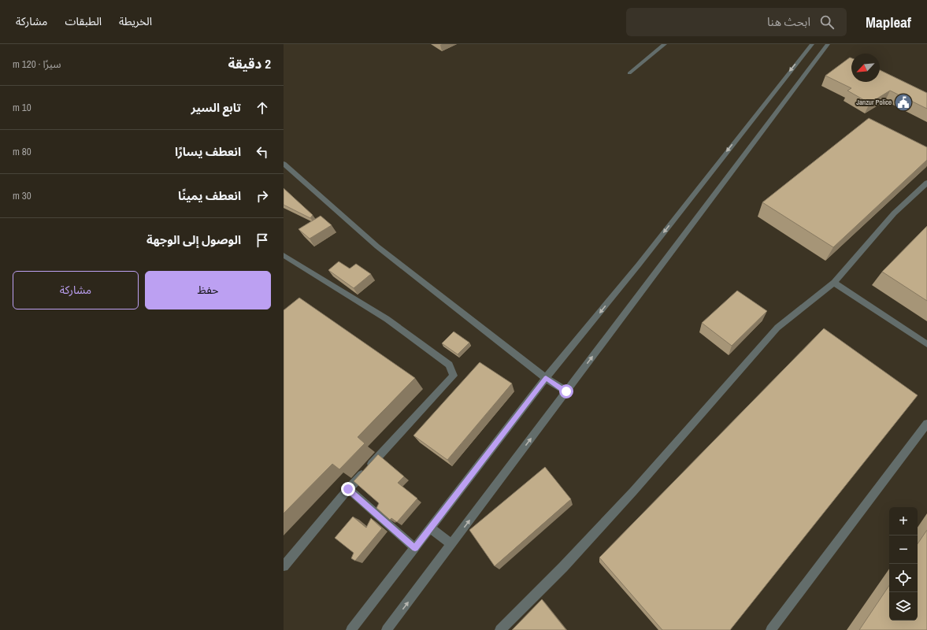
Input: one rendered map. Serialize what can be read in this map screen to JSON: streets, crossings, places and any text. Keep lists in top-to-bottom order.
{
  "places": {
    "public building": ["Janzur Police"]
  },
  "north": "bottom left",
  "page": {
    "header": "Mapleaf",
    "search": "ابحث هنا",
    "nav": ["الخريطة", "الطبقات", "مشاركة"],
    "heading": ["2 دقيقة", "سيرًا · 120 m"],
    "list": [
      ["تابع السير", "10 m"],
      ["انعطف يسارًا", "80 m"],
      ["انعطف يمينًا", "30 m"],
      "الوصول إلى الوجهة"
    ],
    "buttons": ["حفظ", "مشاركة"],
    "map_buttons": ["+", "−"]
  }
}
